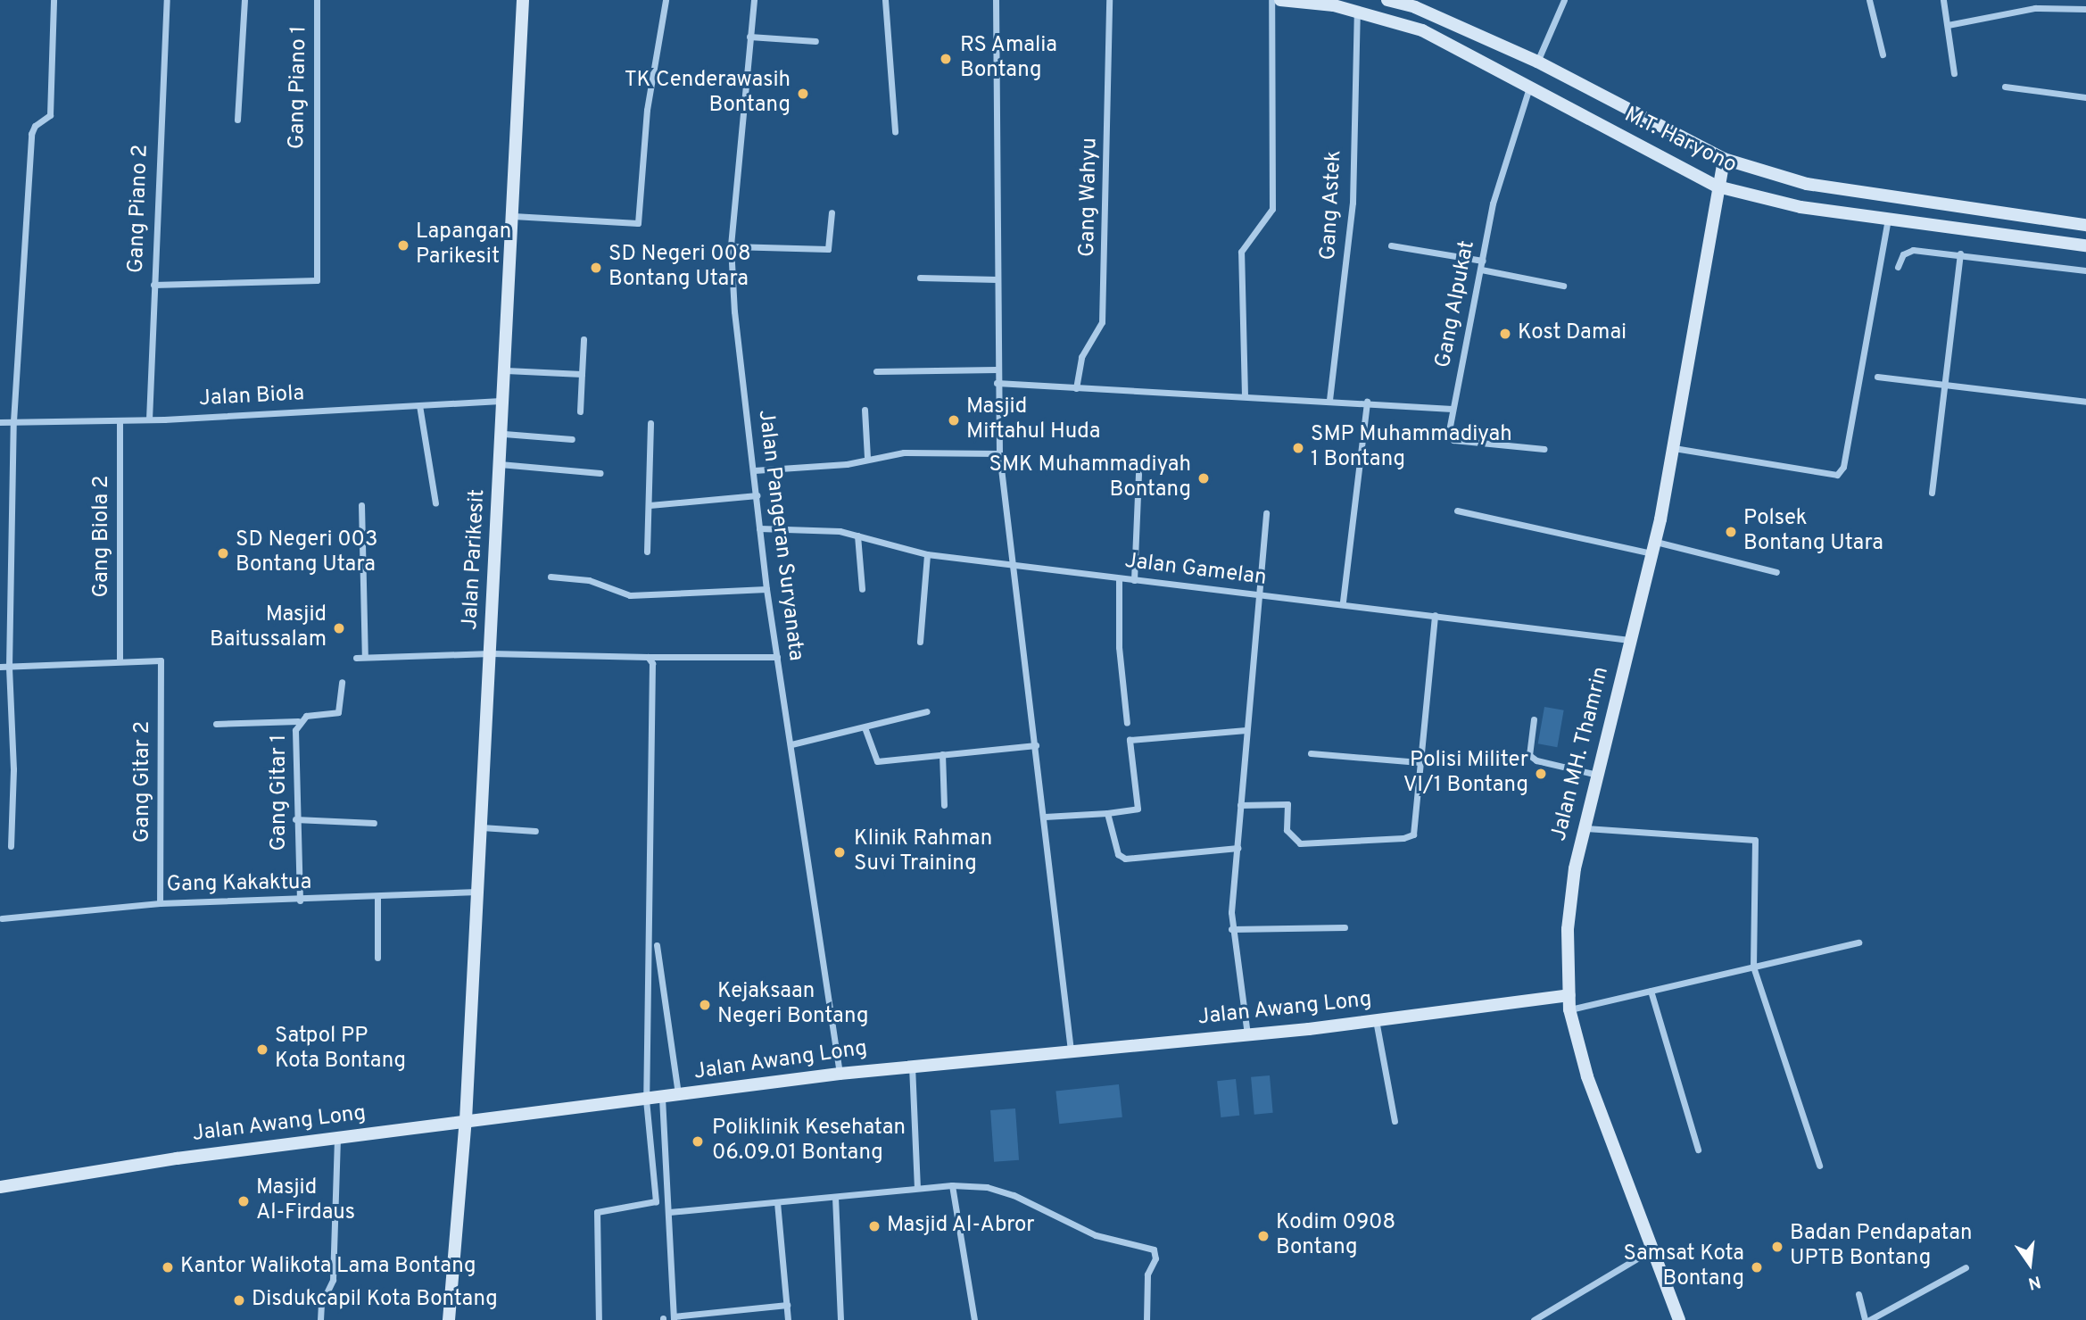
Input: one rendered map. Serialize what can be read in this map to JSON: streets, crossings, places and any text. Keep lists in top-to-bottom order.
{
  "streets": {
    "street": [
      "Gang Piano 1",
      "M.T. Haryono",
      "Gang Wahyu",
      "Gang Astek",
      "Gang Piano 2",
      "Gang Alpukat",
      "Jalan Biola",
      "Jalan Pangeran Suryanata",
      "Gang Biola 2",
      "Jalan Parikesit",
      "Jalan Gamelan",
      "Jalan MH. Thamrin",
      "Gang Gitar 2",
      "Gang Gitar 1",
      "Gang Kakaktua",
      "Jalan Awang Long"
    ]
  },
  "crossings": [
    ["Gang Piano 1", "Gang Piano 2"],
    ["M.T. Haryono", "Gang Astek"],
    ["M.T. Haryono", "Gang Alpukat"],
    ["M.T. Haryono", "Jalan MH. Thamrin"],
    ["Gang Piano 2", "Jalan Biola"],
    ["Jalan Biola", "Gang Biola 2"],
    ["Jalan Biola", "Jalan Parikesit"],
    ["Jalan Pangeran Suryanata", "Jalan Gamelan"],
    ["Jalan Pangeran Suryanata", "Jalan Awang Long"],
    ["Gang Biola 2", "Gang Gitar 2"],
    ["Jalan Parikesit", "Gang Kakaktua"],
    ["Jalan Parikesit", "Jalan Awang Long"],
    ["Jalan Gamelan", "Jalan MH. Thamrin"],
    ["Jalan MH. Thamrin", "Jalan Awang Long"],
    ["Gang Gitar 2", "Gang Kakaktua"],
    ["Gang Gitar 1", "Gang Kakaktua"]
  ],
  "places": [
    "RS Amalia Bontang",
    "TK Cenderawasih Bontang",
    "Lapangan Parikesit",
    "SD Negeri 008 Bontang Utara",
    "Kost Damai",
    "Masjid Miftahul Huda",
    "SMP Muhammadiyah 1 Bontang",
    "SMK Muhammadiyah Bontang",
    "Polsek Bontang Utara",
    "SD Negeri 003 Bontang Utara",
    "Masjid Baitussalam",
    "Polisi Militer VI/1 Bontang",
    "Klinik Rahman Suvi Training",
    "Kejaksaan Negeri Bontang",
    "Satpol PP Kota Bontang",
    "Poliklinik Kesehatan 06.09.01 Bontang",
    "Masjid Al-Firdaus",
    "Masjid Al-Abror",
    "Kodim 0908 Bontang",
    "Badan Pendapatan UPTB Bontang",
    "Kantor Walikota Lama Bontang",
    "Samsat Kota Bontang",
    "Disdukcapil Kota Bontang"
  ],
  "north": "bottom"
}
